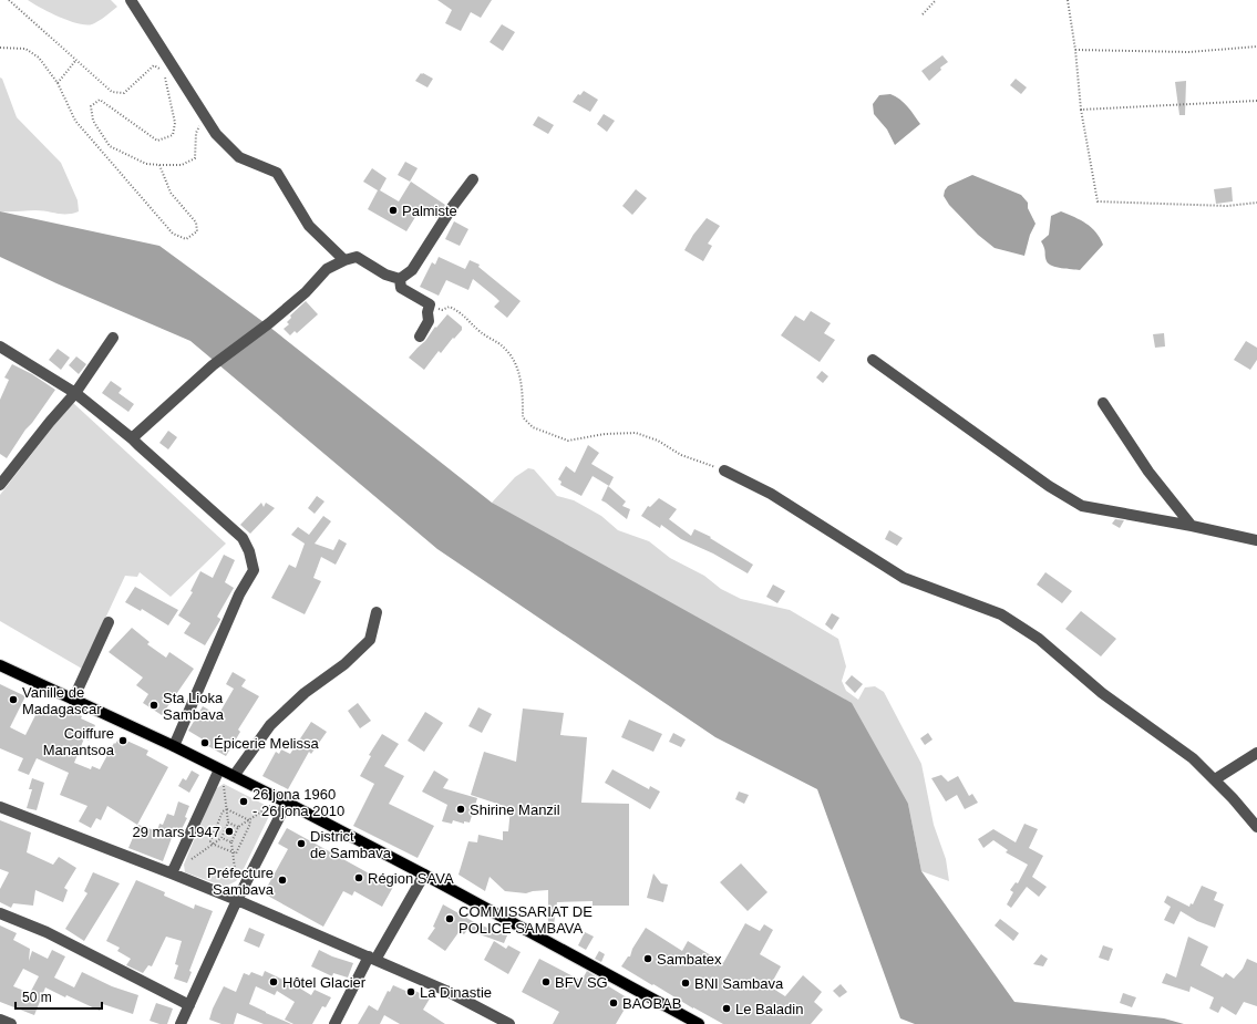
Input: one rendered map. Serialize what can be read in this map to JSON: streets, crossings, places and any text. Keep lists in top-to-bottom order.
{
  "places": [
    "Palmiste",
    "Vanille de Madagascar",
    "Sta Lioka Sambava",
    "Coiffure Manantsoa",
    "Épicerie Melissa",
    "26 jona 1960 - 26 jona 2010",
    "Shirine Manzil",
    "29 mars 1947",
    "District de Sambava",
    "Région SAVA",
    "Préfecture Sambava",
    "COMMISSARIAT DE POLICE SAMBAVA",
    "Sambatex",
    "Hôtel Glacier",
    "BFV SG",
    "BNI Sambava",
    "La Dinastie",
    "BAOBAB",
    "Le Baladin"
  ],
  "scale_bar": "50 m"
}
